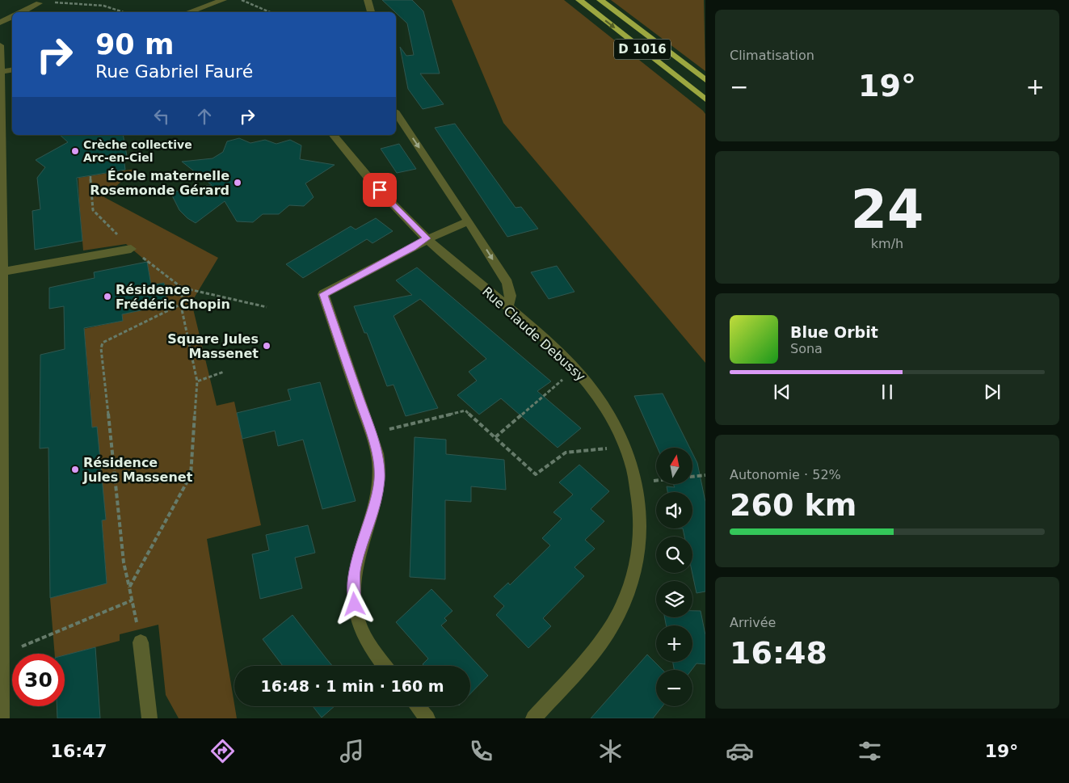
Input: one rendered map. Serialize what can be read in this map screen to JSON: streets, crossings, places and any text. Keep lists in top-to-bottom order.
{
  "streets": {
    "highway": ["D 1016"],
    "street": ["Rue Claude Debussy"]
  },
  "places": [
    "Crèche collective Arc-en-Ciel",
    "École maternelle Rosemonde Gérard",
    "Résidence Frédéric Chopin",
    "Square Jules Massenet",
    "Résidence Jules Massenet"
  ],
  "north": "top",
  "page": {
    "tile": [
      "Climatisation",
      ["24", "km/h"],
      ["Autonomie · 52%", "260 km"],
      ["Arrivée", "16:48"]
    ],
    "turn": ["90 m", "Rue Gabriel Fauré"],
    "heat": ["−", "19°", "+"],
    "song": ["Blue Orbit", "Sona"],
    "map_buttons": ["+", "−"],
    "limit": "30",
    "trip": "16:48 · 1 min · 160 m",
    "tabs": ["16:47", "19°"]
  }
}
